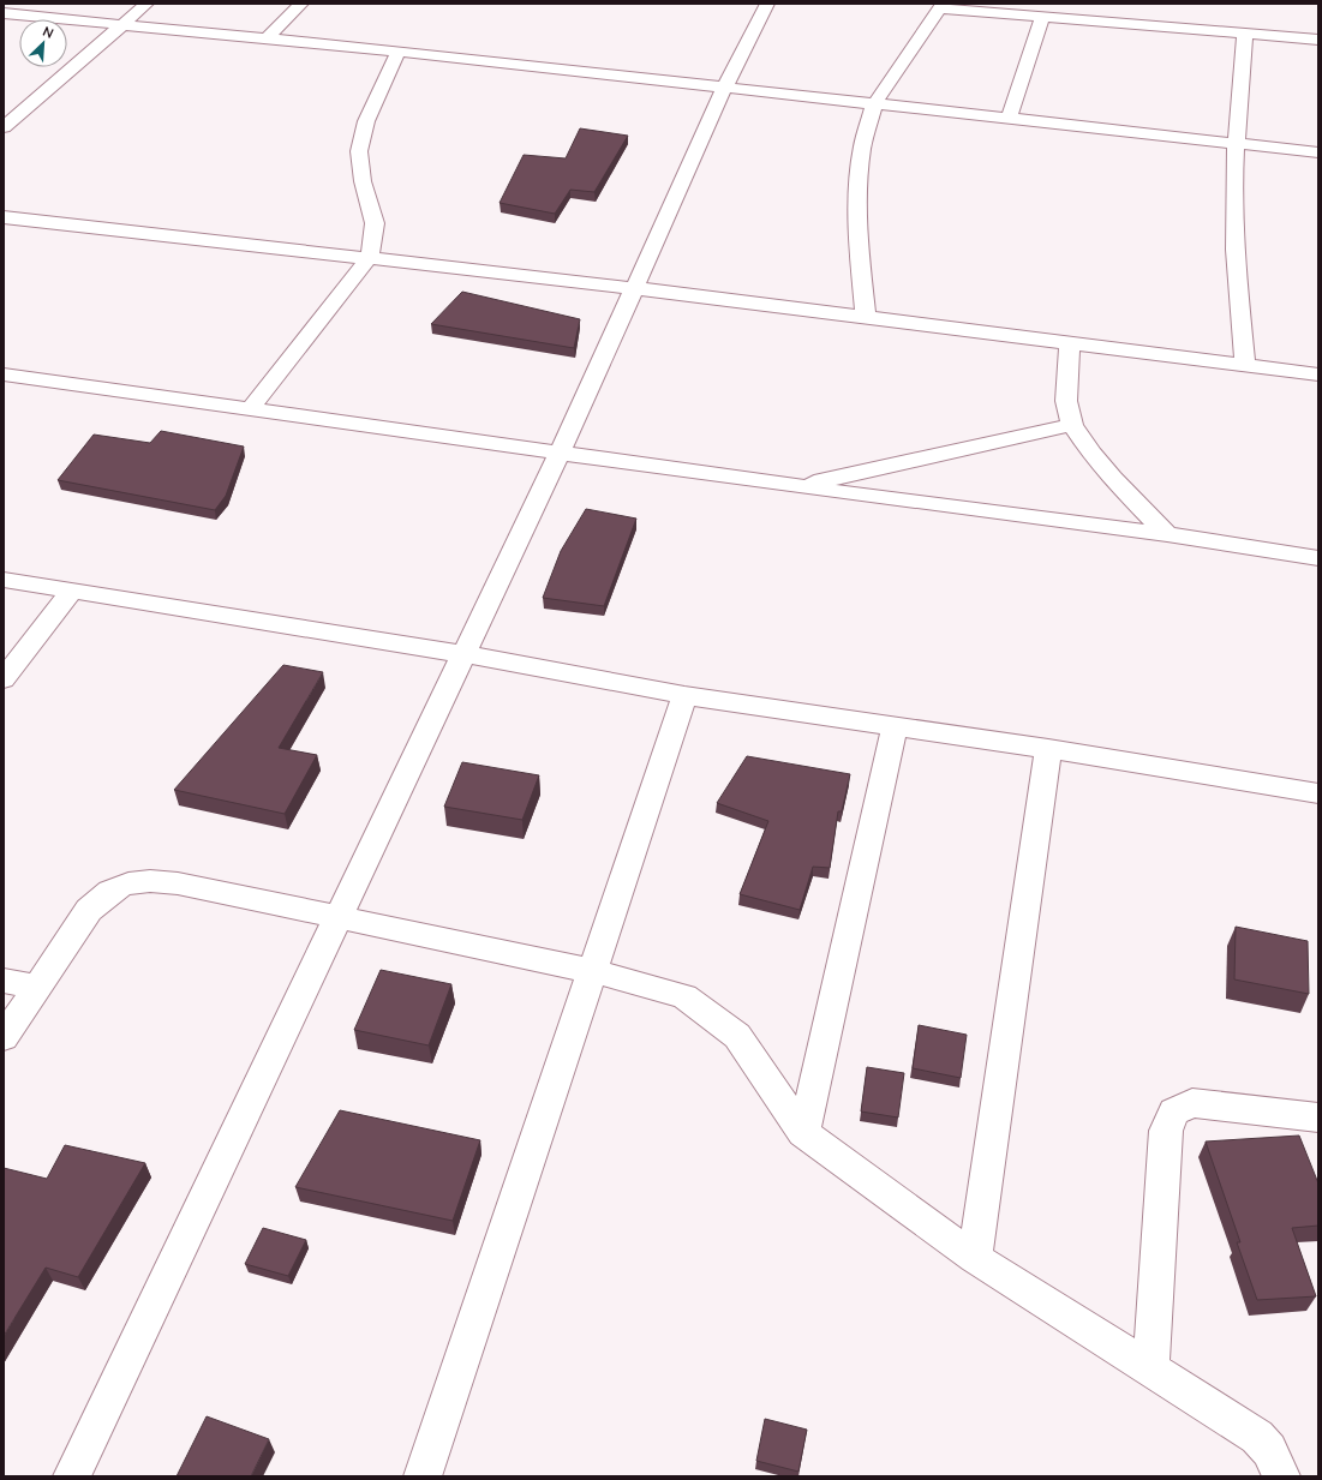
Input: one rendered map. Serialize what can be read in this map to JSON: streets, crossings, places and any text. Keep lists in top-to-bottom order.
{
  "north": "top right"
}
